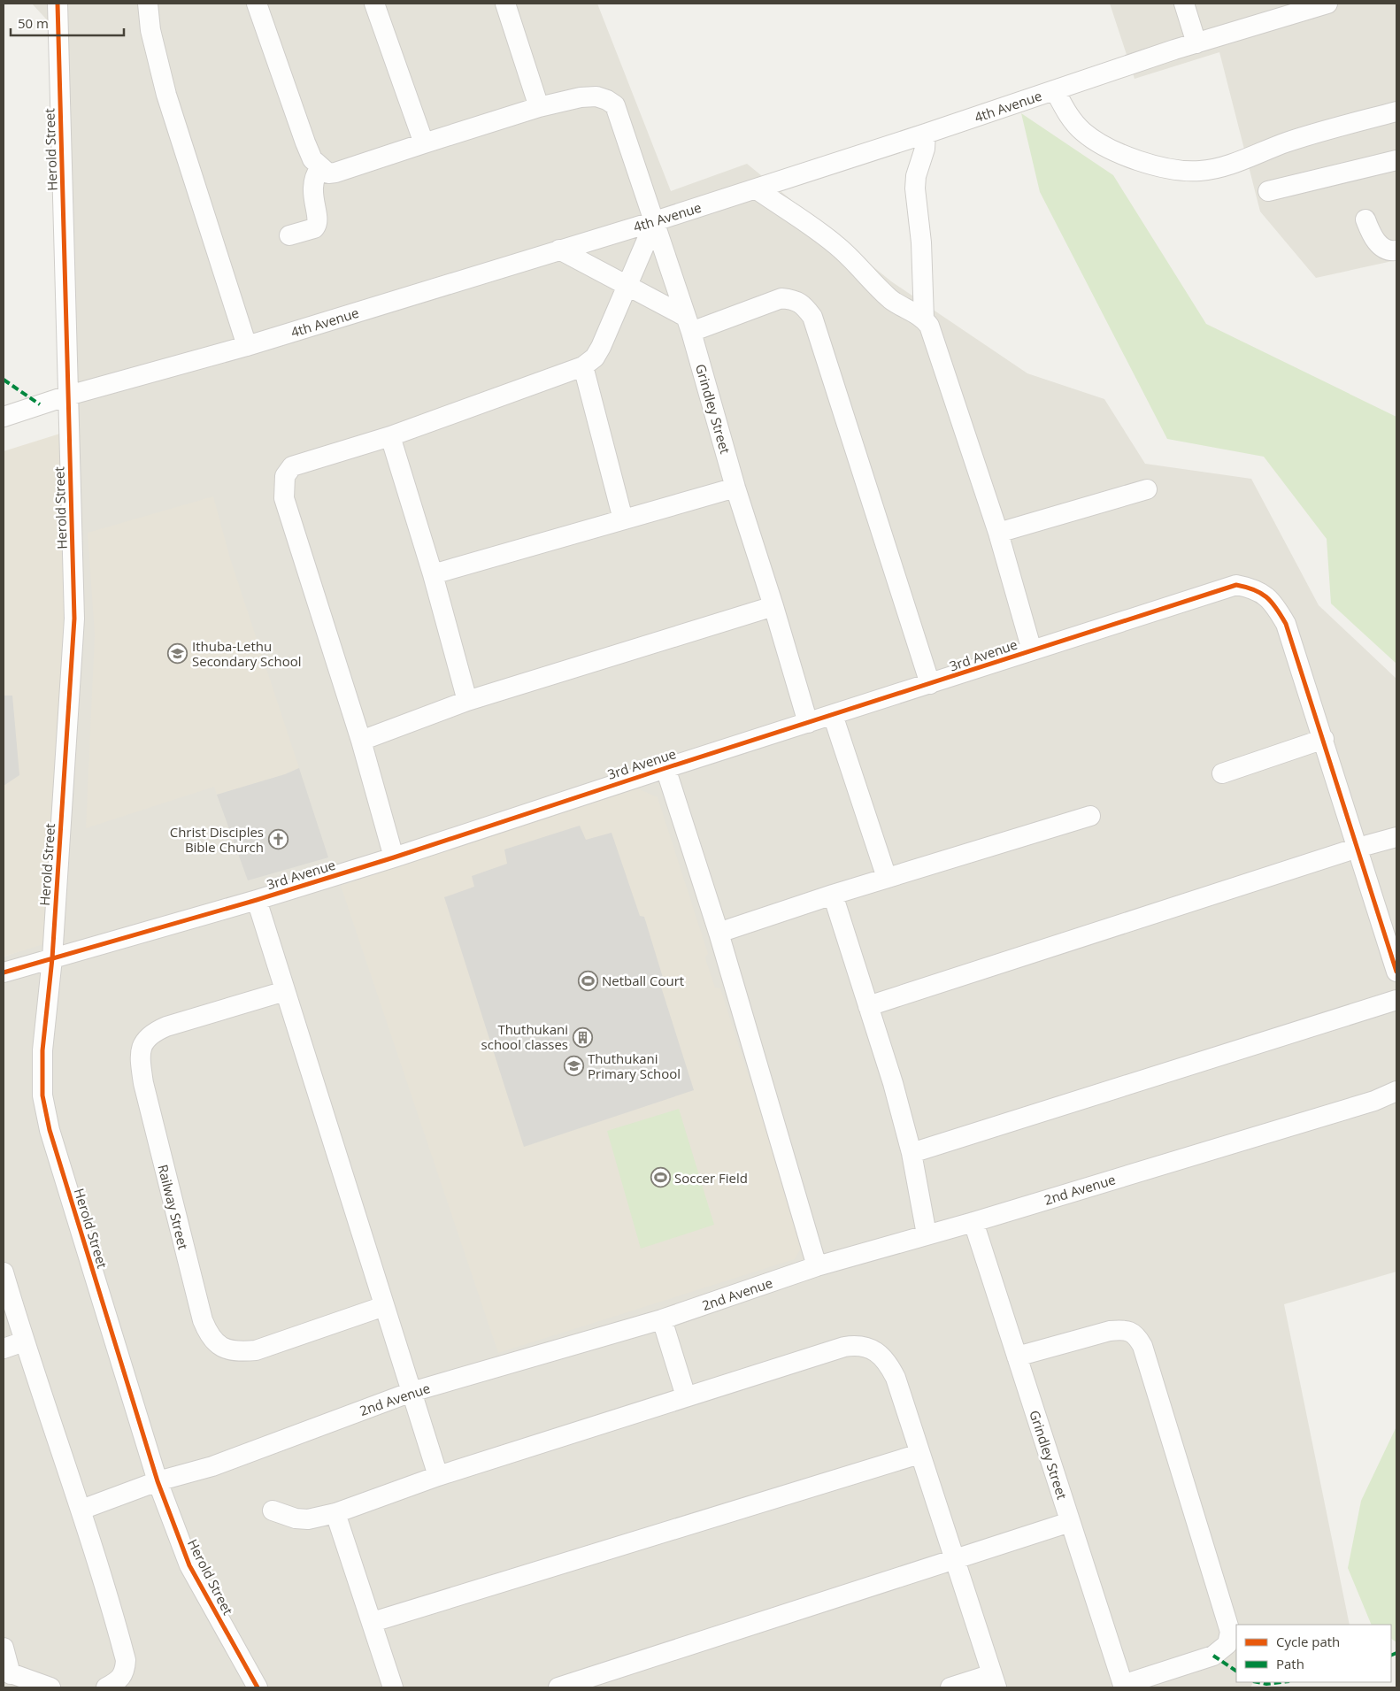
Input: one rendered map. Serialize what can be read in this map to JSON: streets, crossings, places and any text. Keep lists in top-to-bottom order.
{
  "streets": {
    "street": [
      "4th Avenue",
      "Herold Street",
      "Grindley Street",
      "3rd Avenue",
      "2nd Avenue",
      "Railway Street"
    ]
  },
  "crossings": [
    ["4th Avenue", "Herold Street"],
    ["4th Avenue", "Grindley Street"],
    ["Herold Street", "3rd Avenue"],
    ["Herold Street", "2nd Avenue"],
    ["Grindley Street", "3rd Avenue"],
    ["Grindley Street", "2nd Avenue"]
  ],
  "places": {
    "school or university": ["Ithuba-Lethu Secondary School", "Thuthukani Primary School"],
    "church": ["Christ Disciples Bible Church"],
    "sports": ["Netball Court", "Soccer Field"],
    "building": ["Thuthukani school classes"]
  },
  "legend": ["Cycle path", "Path"],
  "scale_bar": "50 m"
}
